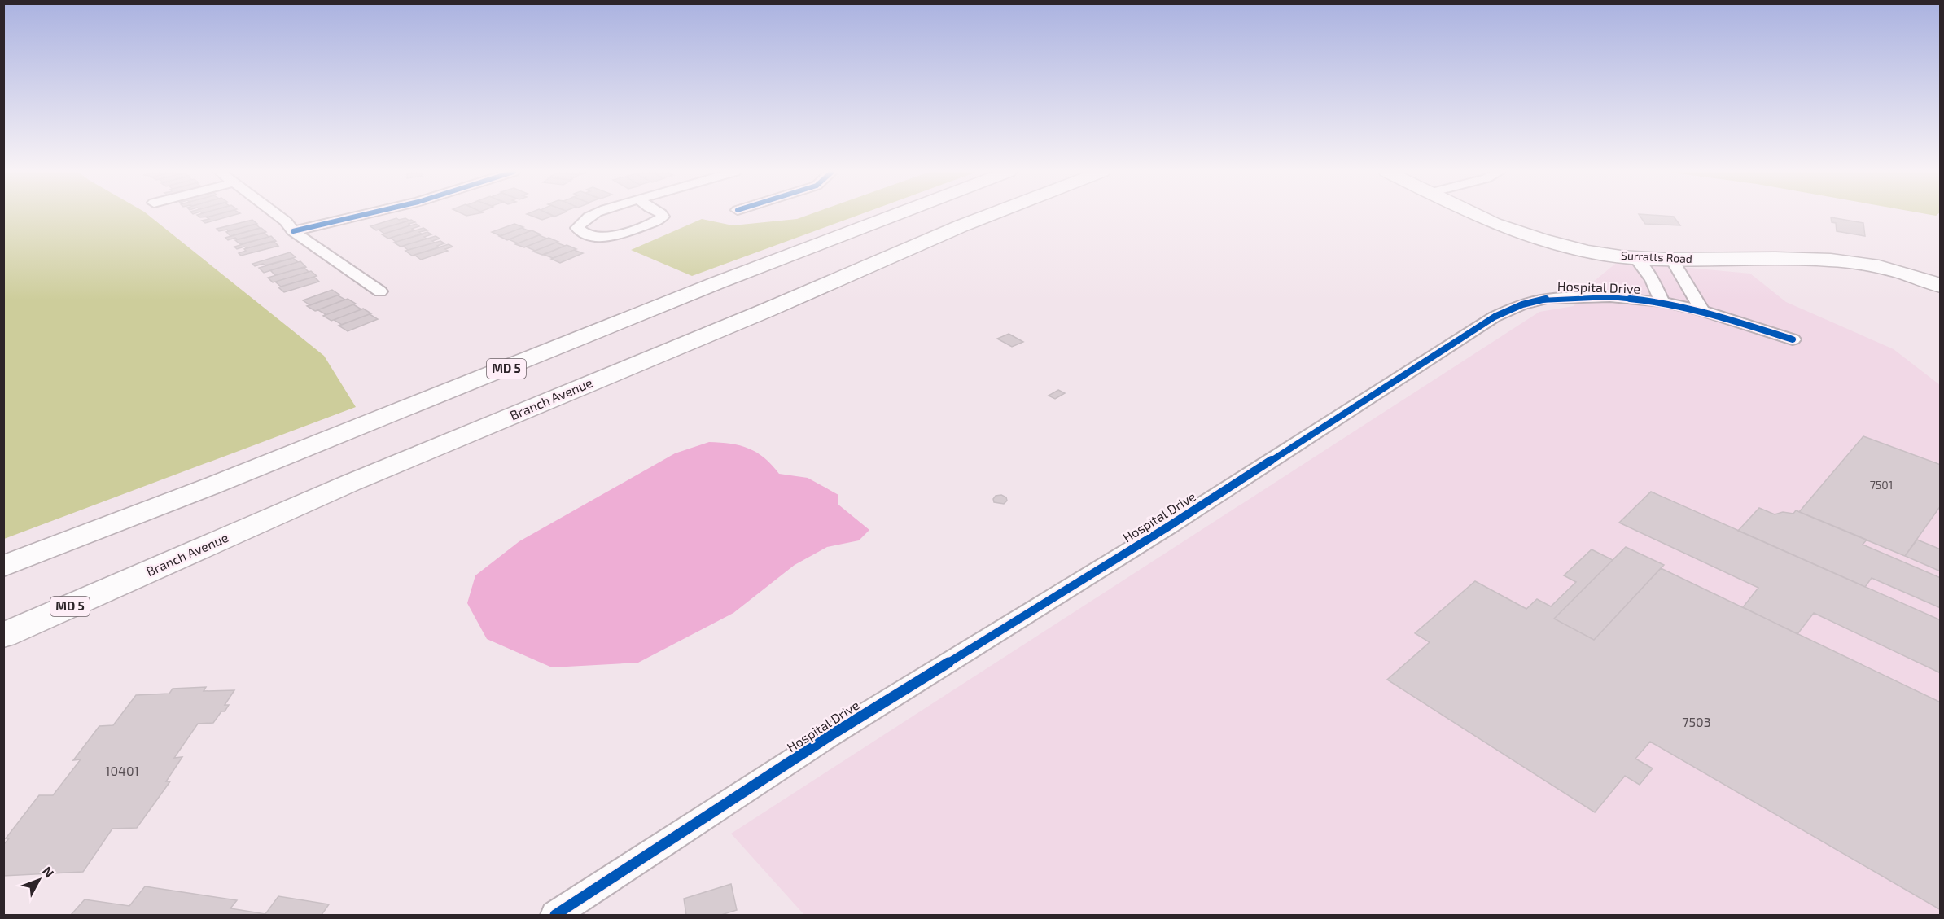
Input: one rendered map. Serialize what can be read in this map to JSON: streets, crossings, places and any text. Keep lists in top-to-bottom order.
{
  "streets": {
    "main road": ["Surratts Road", "MD 5", "Branch Avenue"],
    "street": ["Hospital Drive"]
  },
  "house_numbers": ["7501", "7503", "10401"],
  "north": "top right"
}
